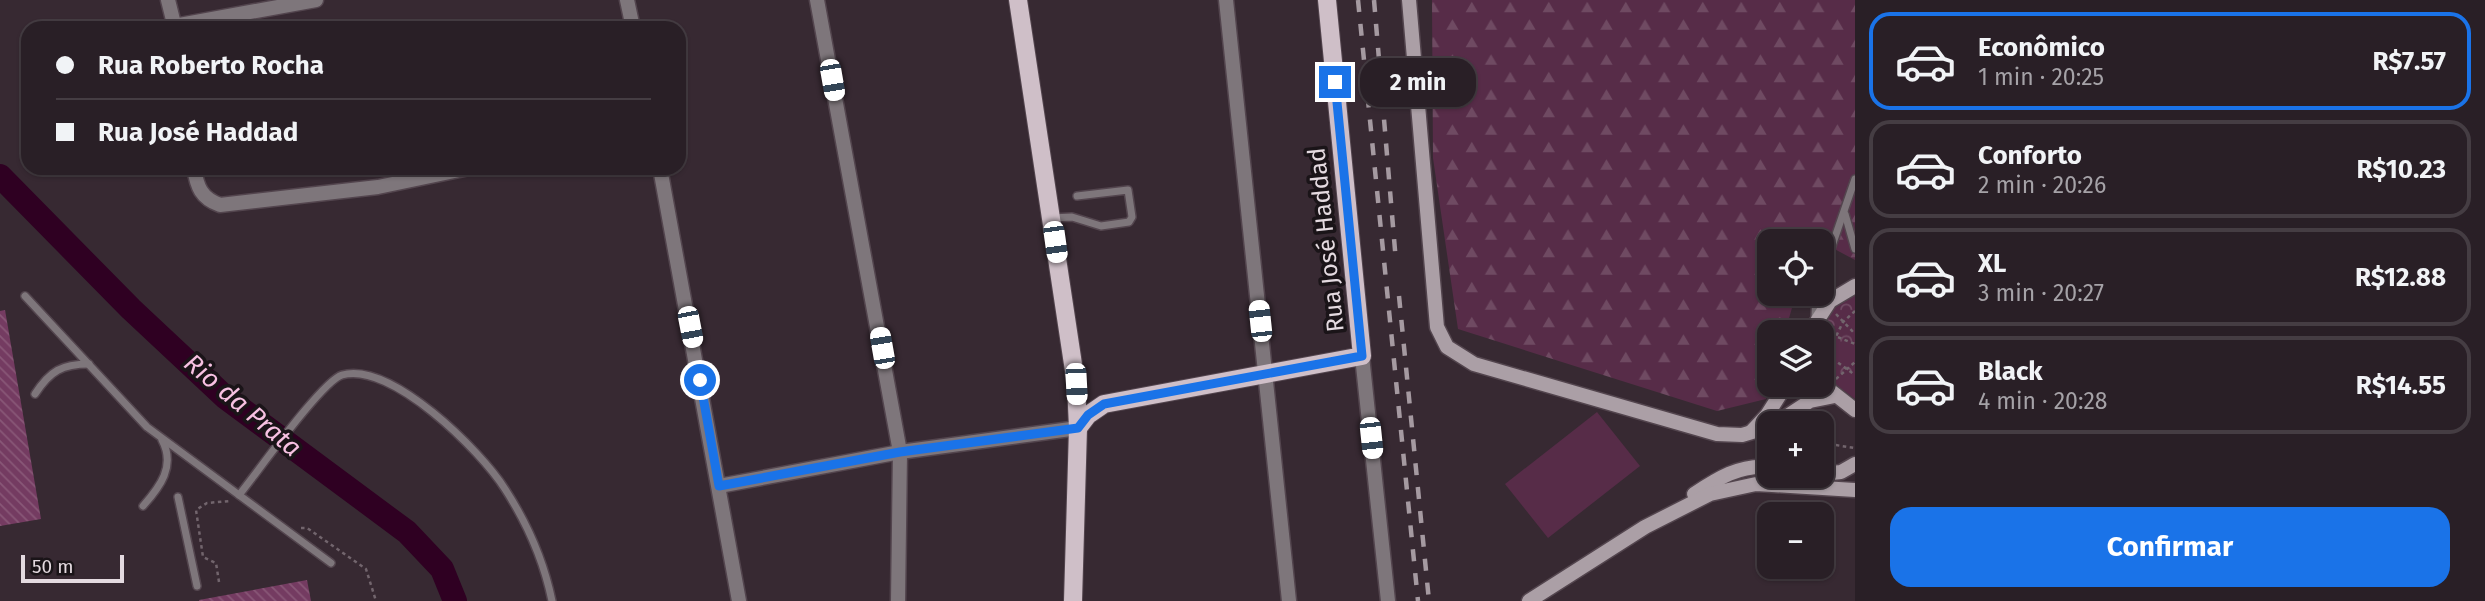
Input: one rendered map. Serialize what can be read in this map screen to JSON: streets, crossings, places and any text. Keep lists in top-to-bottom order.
{
  "streets": {
    "main road": ["Rua José Haddad"]
  },
  "water": ["Rio da Prata"],
  "scale_bar": "50 m",
  "page": {
    "list": [
      {
        "name": "Econômico",
        "note": "1 min · 20:25",
        "value": "R$7.57"
      },
      {
        "name": "Conforto",
        "note": "2 min · 20:26",
        "value": "R$10.23"
      },
      {
        "name": "XL",
        "note": "3 min · 20:27",
        "value": "R$12.88"
      },
      {
        "name": "Black",
        "note": "4 min · 20:28",
        "value": "R$14.55"
      }
    ],
    "banner": ["Rua Roberto Rocha", "Rua José Haddad"],
    "bubble": "2 min",
    "map_buttons": ["+", "−"],
    "buttons": "Confirmar",
    "scale": "50 m"
  }
}
